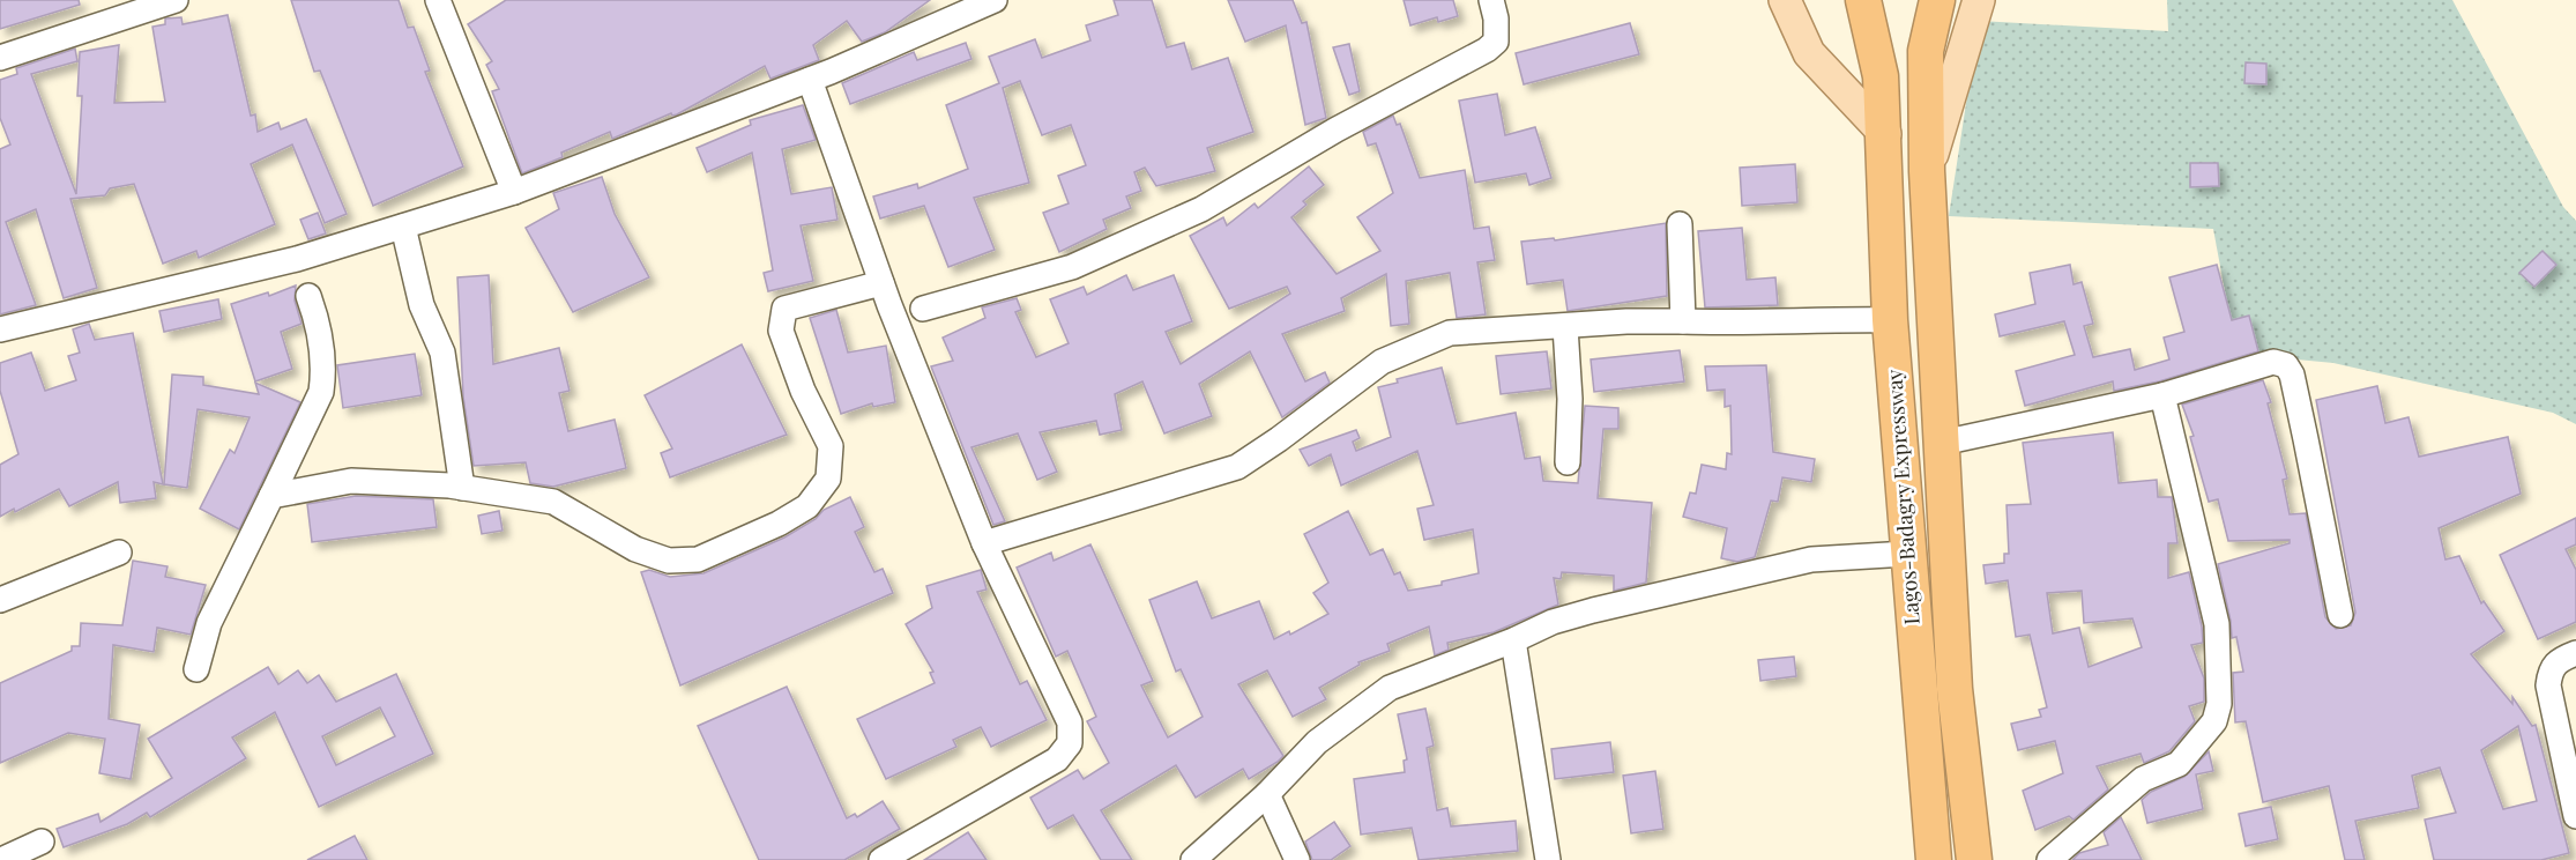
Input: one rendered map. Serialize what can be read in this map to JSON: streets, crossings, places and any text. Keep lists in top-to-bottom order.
{
  "streets": {
    "highway": ["Lagos-Badagry Expressway"]
  }
}
